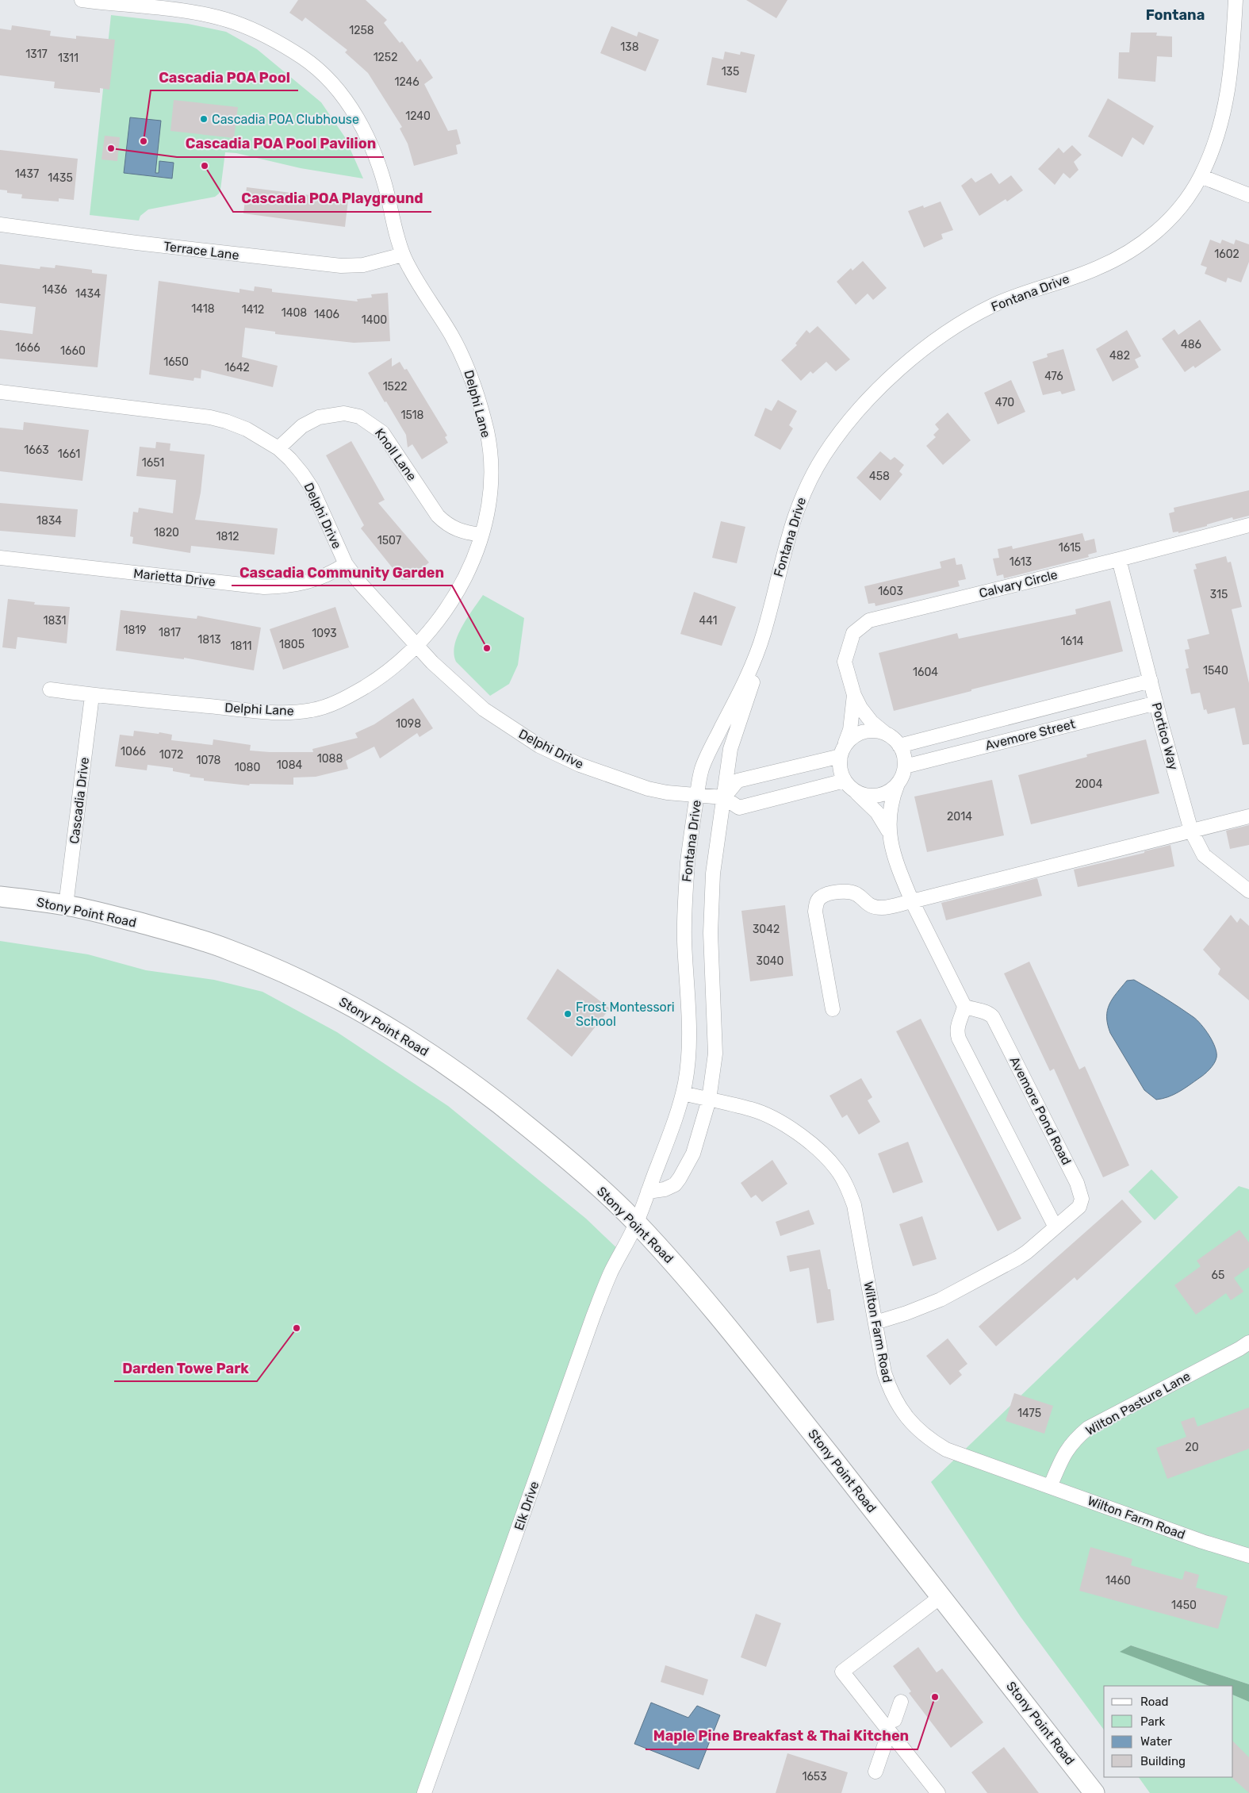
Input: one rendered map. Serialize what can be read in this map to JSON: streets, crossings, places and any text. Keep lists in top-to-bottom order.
{
  "streets": {
    "main road": ["Stony Point Road"],
    "street": [
      "Terrace Lane",
      "Fontana Drive",
      "Delphi Lane",
      "Knoll Lane",
      "Delphi Drive",
      "Marietta Drive",
      "Calvary Circle",
      "Avemore Street",
      "Portico Way",
      "Cascadia Drive",
      "Avemore Pond Road",
      "Wilton Farm Road",
      "Wilton Pasture Lane",
      "Elk Drive"
    ]
  },
  "crossings": [
    ["Terrace Lane", "Delphi Lane"],
    ["Fontana Drive", "Delphi Drive"],
    ["Fontana Drive", "Wilton Farm Road"],
    ["Fontana Drive", "Elk Drive"],
    ["Delphi Lane", "Knoll Lane"],
    ["Delphi Lane", "Delphi Drive"],
    ["Delphi Lane", "Cascadia Drive"],
    ["Knoll Lane", "Delphi Drive"],
    ["Delphi Drive", "Marietta Drive"],
    ["Calvary Circle", "Avemore Street"],
    ["Calvary Circle", "Portico Way"],
    ["Avemore Street", "Portico Way"],
    ["Cascadia Drive", "Stony Point Road"],
    ["Stony Point Road", "Elk Drive"],
    ["Avemore Pond Road", "Wilton Farm Road"],
    ["Wilton Farm Road", "Wilton Pasture Lane"]
  ],
  "districts": ["Fontana"],
  "places": [
    "Cascadia POA Clubhouse",
    "Cascadia POA Pool",
    "Cascadia POA Pool Pavilion",
    "Cascadia POA Playground",
    "Cascadia Community Garden",
    "Frost Montessori School",
    "Darden Towe Park",
    "Maple Pine Breakfast & Thai Kitchen"
  ],
  "house_numbers": [
    "1258",
    "138",
    "1317",
    "1252",
    "1311",
    "135",
    "1246",
    "1240",
    "1437",
    "1435",
    "1602",
    "1436",
    "1434",
    "1418",
    "1412",
    "1408",
    "1406",
    "1400",
    "486",
    "1666",
    "1660",
    "482",
    "1650",
    "1642",
    "476",
    "1522",
    "470",
    "1518",
    "1663",
    "1661",
    "1651",
    "458",
    "1834",
    "1820",
    "1812",
    "1507",
    "1615",
    "1613",
    "1603",
    "315",
    "1831",
    "441",
    "1819",
    "1817",
    "1093",
    "1813",
    "1614",
    "1805",
    "1811",
    "1540",
    "1604",
    "1098",
    "1066",
    "1072",
    "1088",
    "1078",
    "1084",
    "1080",
    "2004",
    "2014",
    "3042",
    "3040",
    "65",
    "1475",
    "20",
    "1460",
    "1450",
    "1653"
  ],
  "legend": [
    "Road",
    "Park",
    "Water",
    "Building"
  ]
}
